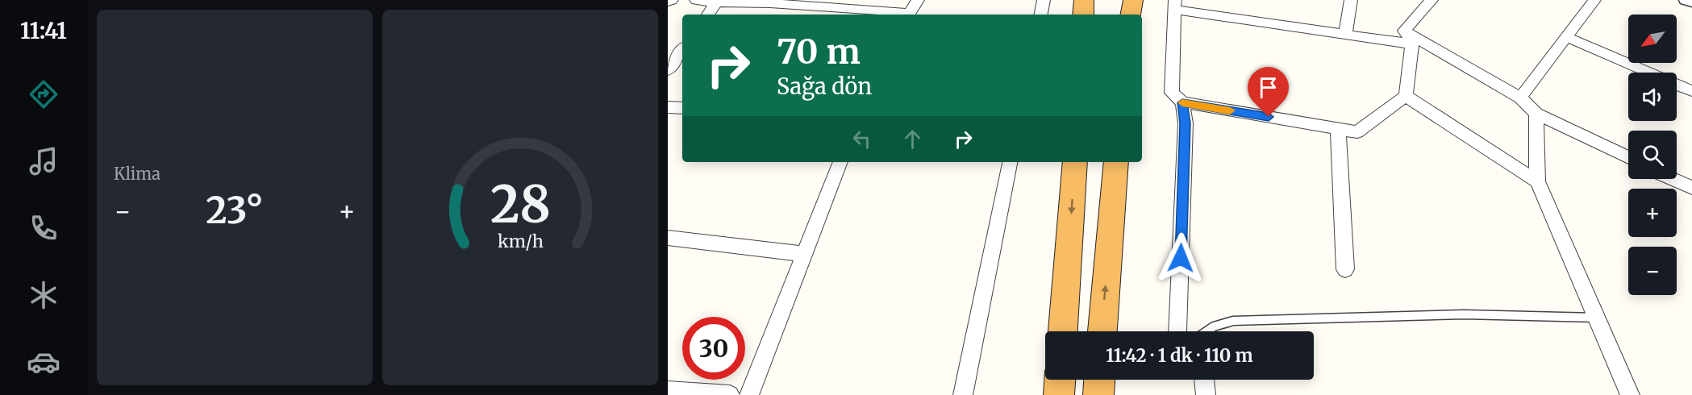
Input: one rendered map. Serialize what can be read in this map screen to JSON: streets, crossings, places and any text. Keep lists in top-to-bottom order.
{
  "north": "bottom left",
  "page": {
    "tabs": "11:41",
    "tile": "Klima",
    "map_buttons": ["+", "−"],
    "turn": ["70 m", "Sağa dön"],
    "heat": ["−", "23°", "+"],
    "limit": "30",
    "trip": "11:42 · 1 dk · 110 m",
    "gauge": ["28", "km/h"]
  }
}
